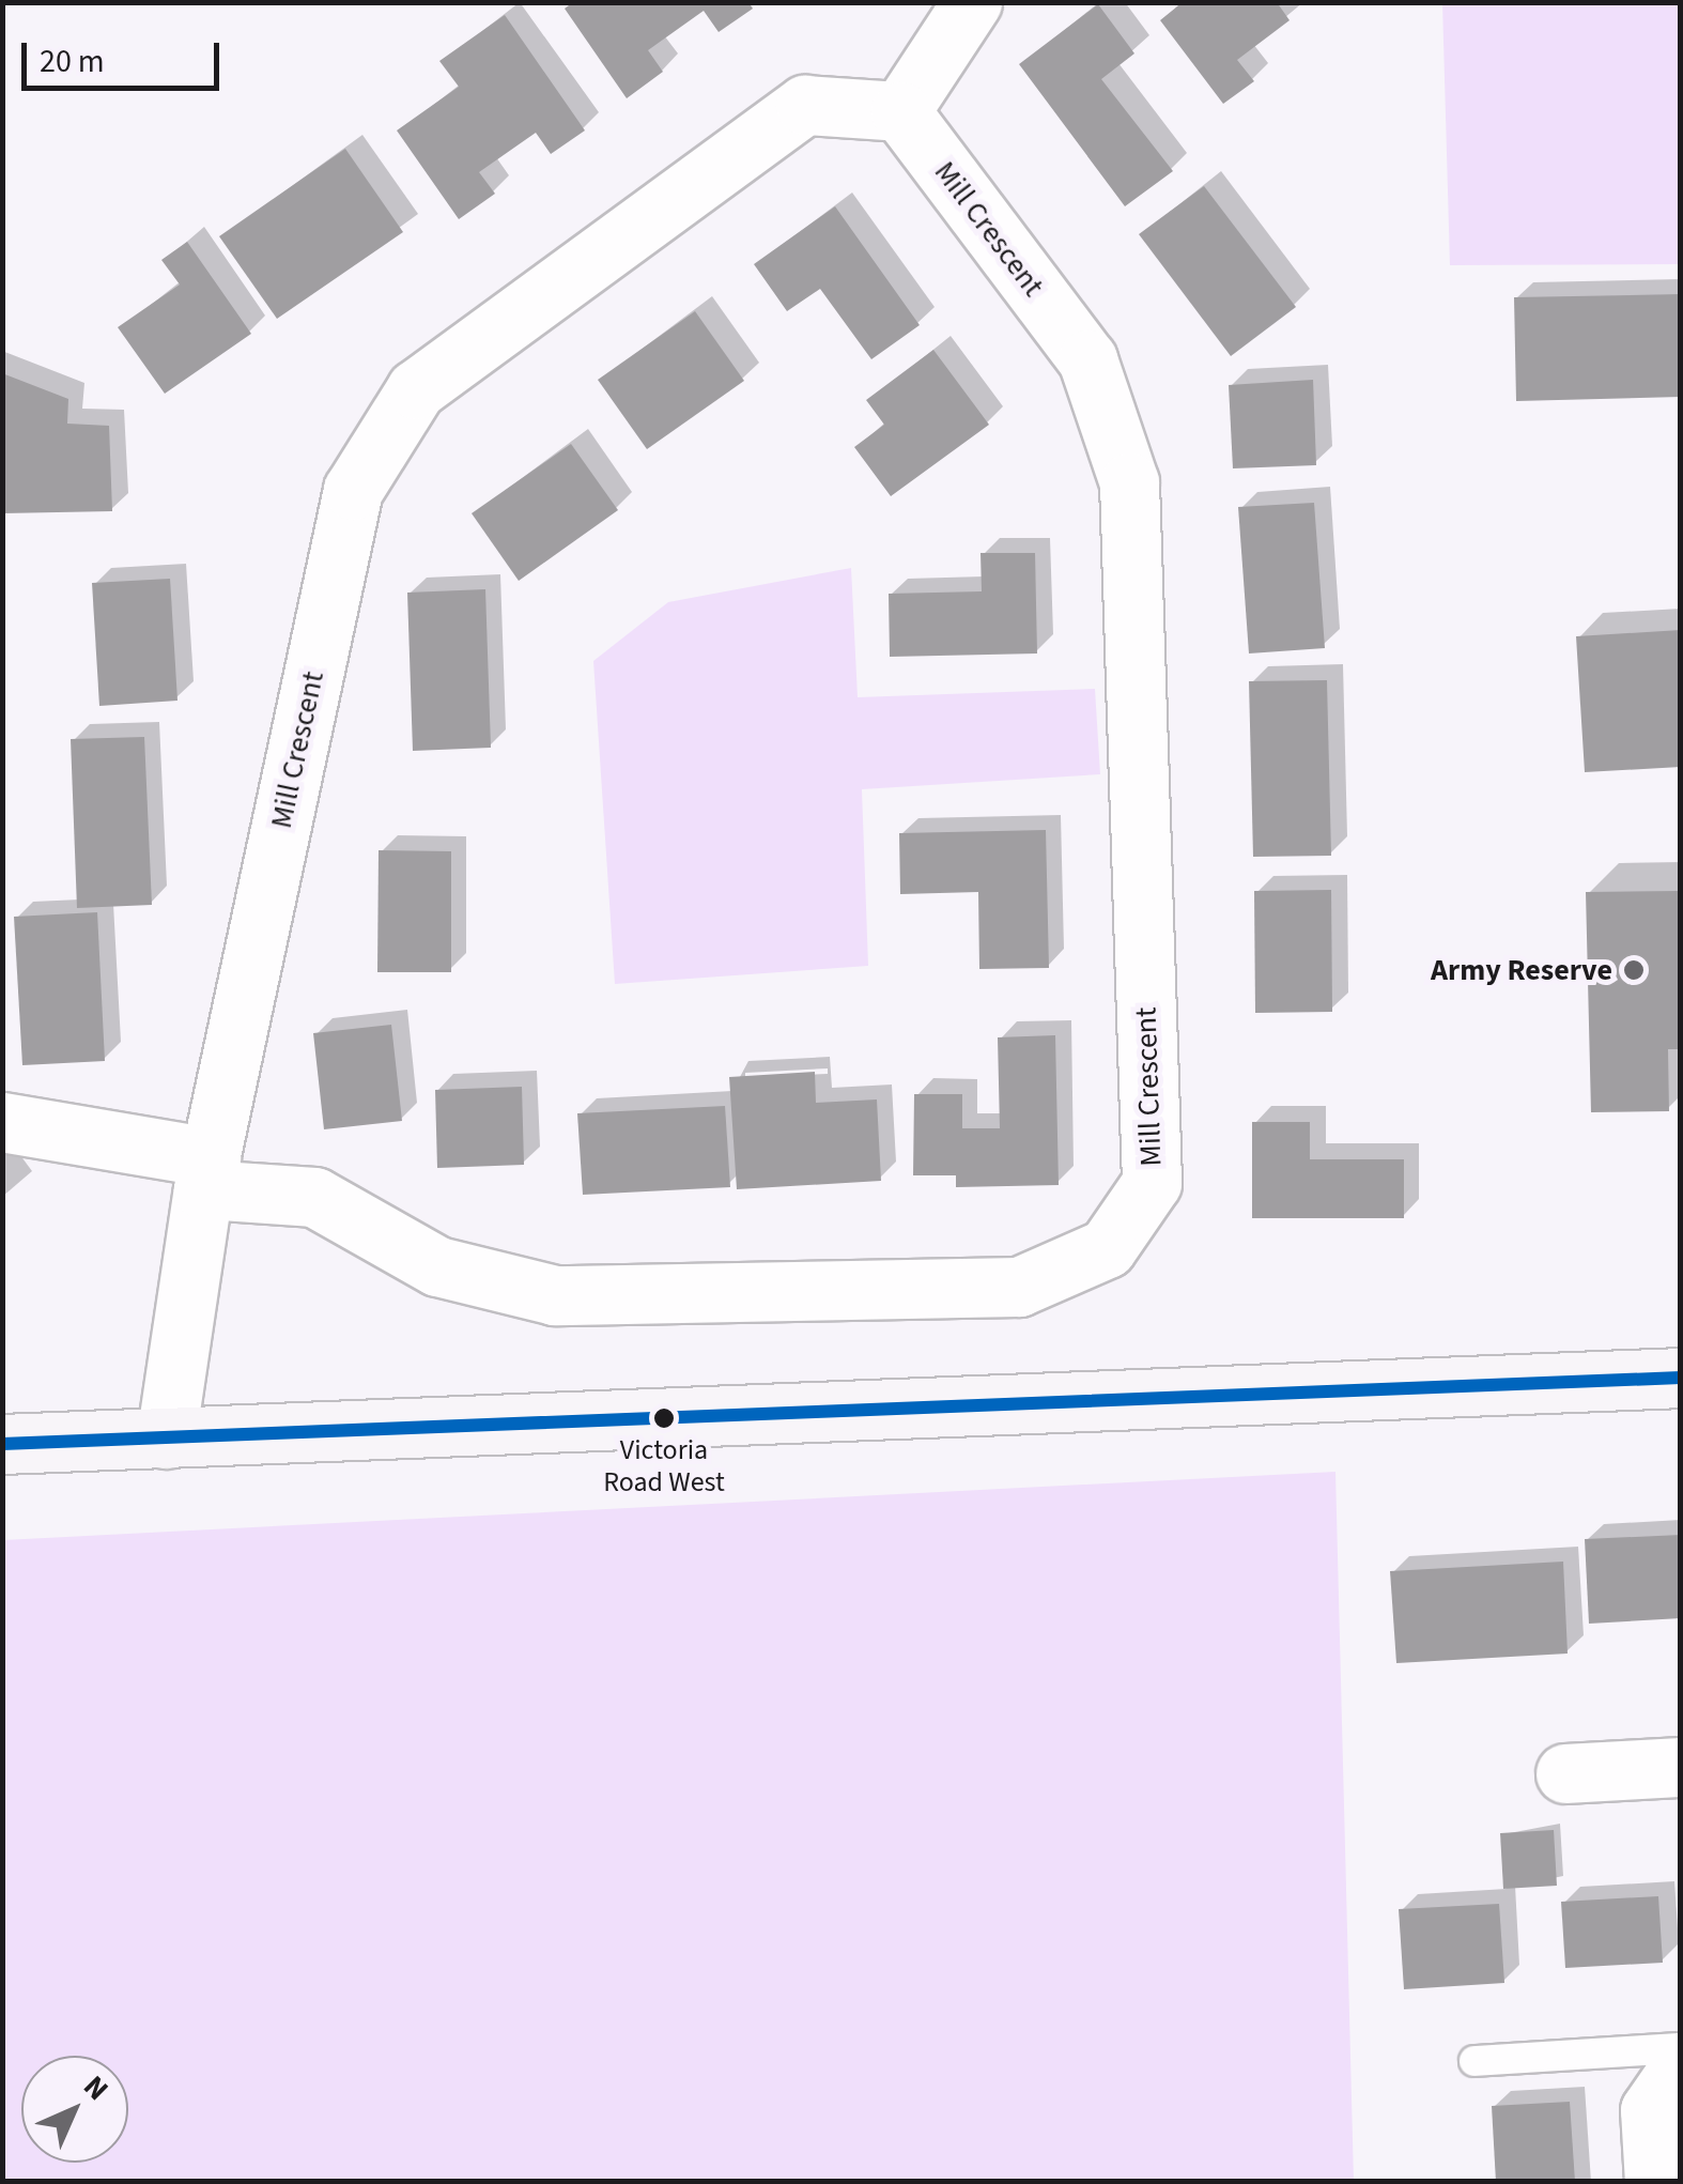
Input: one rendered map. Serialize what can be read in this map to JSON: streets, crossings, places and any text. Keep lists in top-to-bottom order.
{
  "streets": {
    "street": ["Mill Crescent"]
  },
  "places": ["Army Reserve", "Victoria Road West"],
  "scale_bar": "20 m",
  "north": "top right"
}
